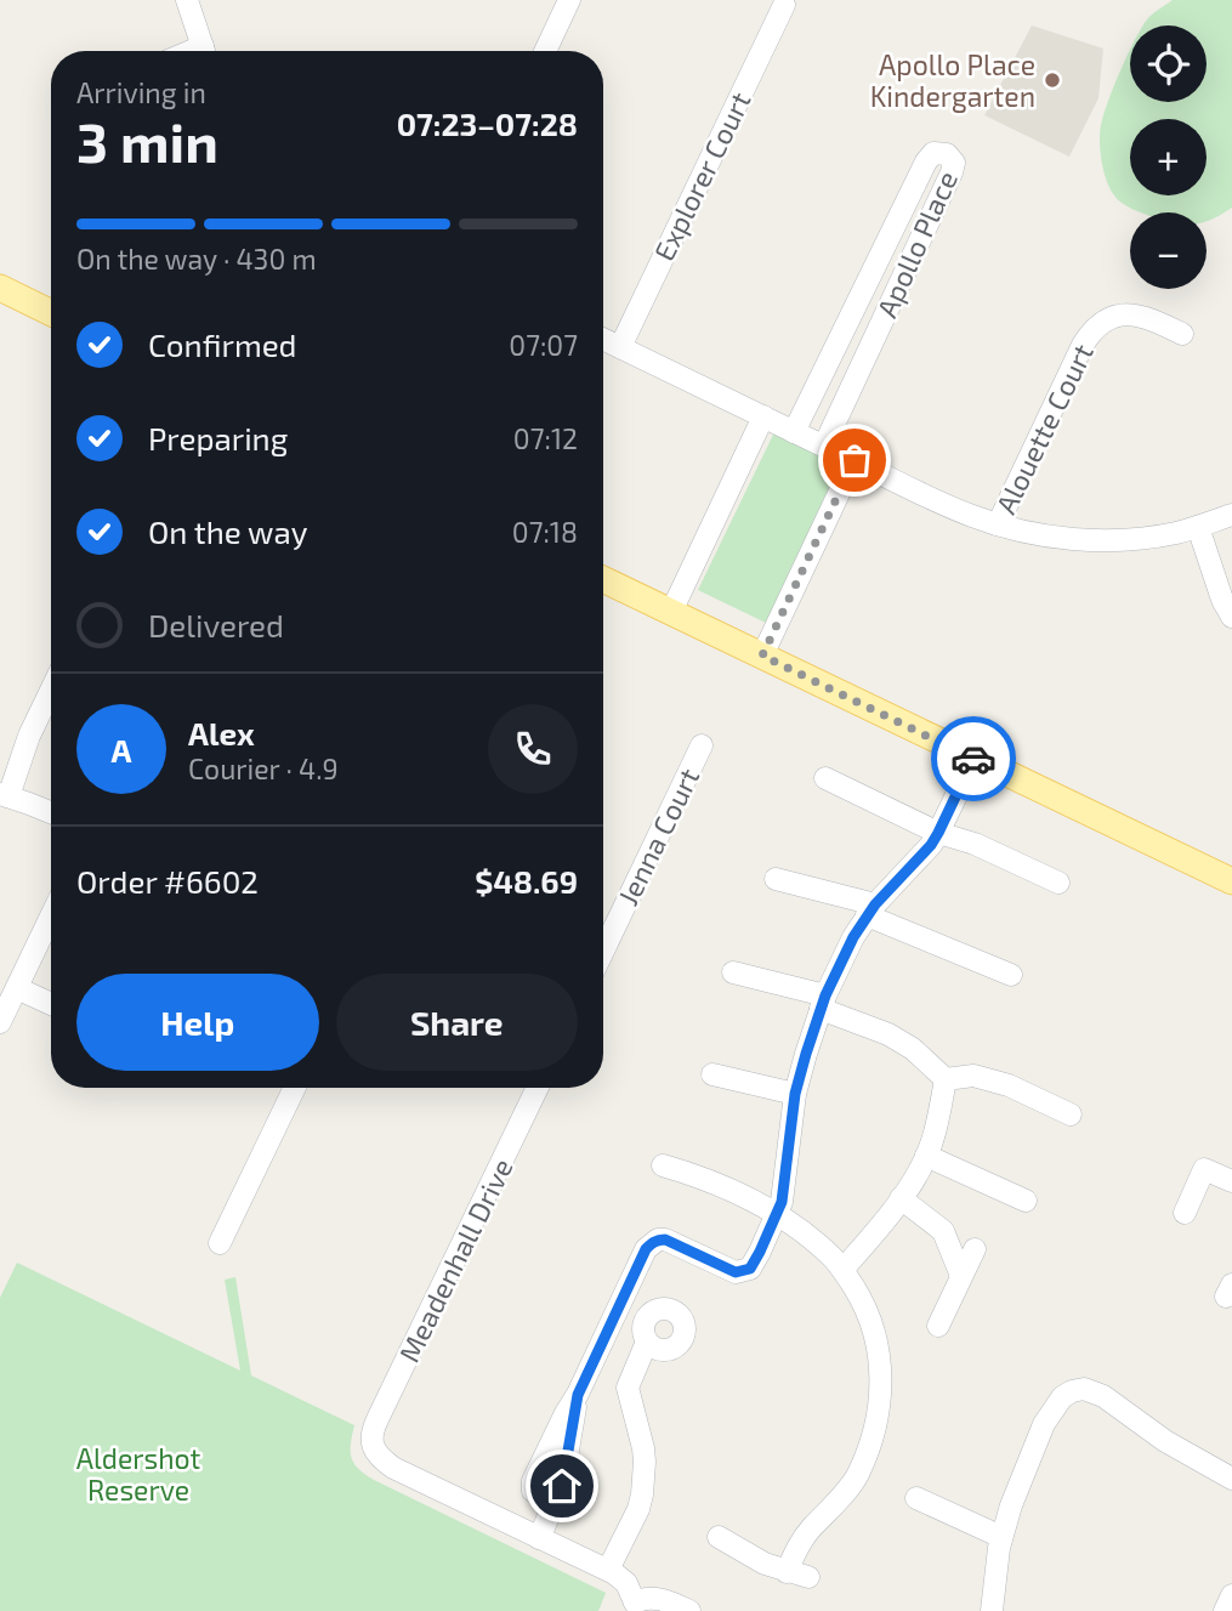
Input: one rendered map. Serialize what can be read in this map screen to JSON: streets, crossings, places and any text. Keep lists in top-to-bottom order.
{
  "streets": {
    "street": [
      "Explorer Court",
      "Apollo Place",
      "Alouette Court",
      "Jenna Court",
      "Meadenhall Drive"
    ]
  },
  "parks": ["Aldershot Reserve"],
  "places": ["Apollo Place Kindergarten"],
  "page": {
    "map_buttons": ["+", "−"],
    "heading": ["3 min", "Arriving in", "07:23–07:28"],
    "panel": [
      "Alex",
      "Courier · 4.9",
      "Order #6602",
      "$48.69"
    ],
    "bar": "On the way · 430 m",
    "list": [
      ["Confirmed", "07:07"],
      ["Preparing", "07:12"],
      ["On the way", "07:18"],
      "Delivered"
    ],
    "round": "A",
    "buttons": ["Help", "Share"]
  }
}
